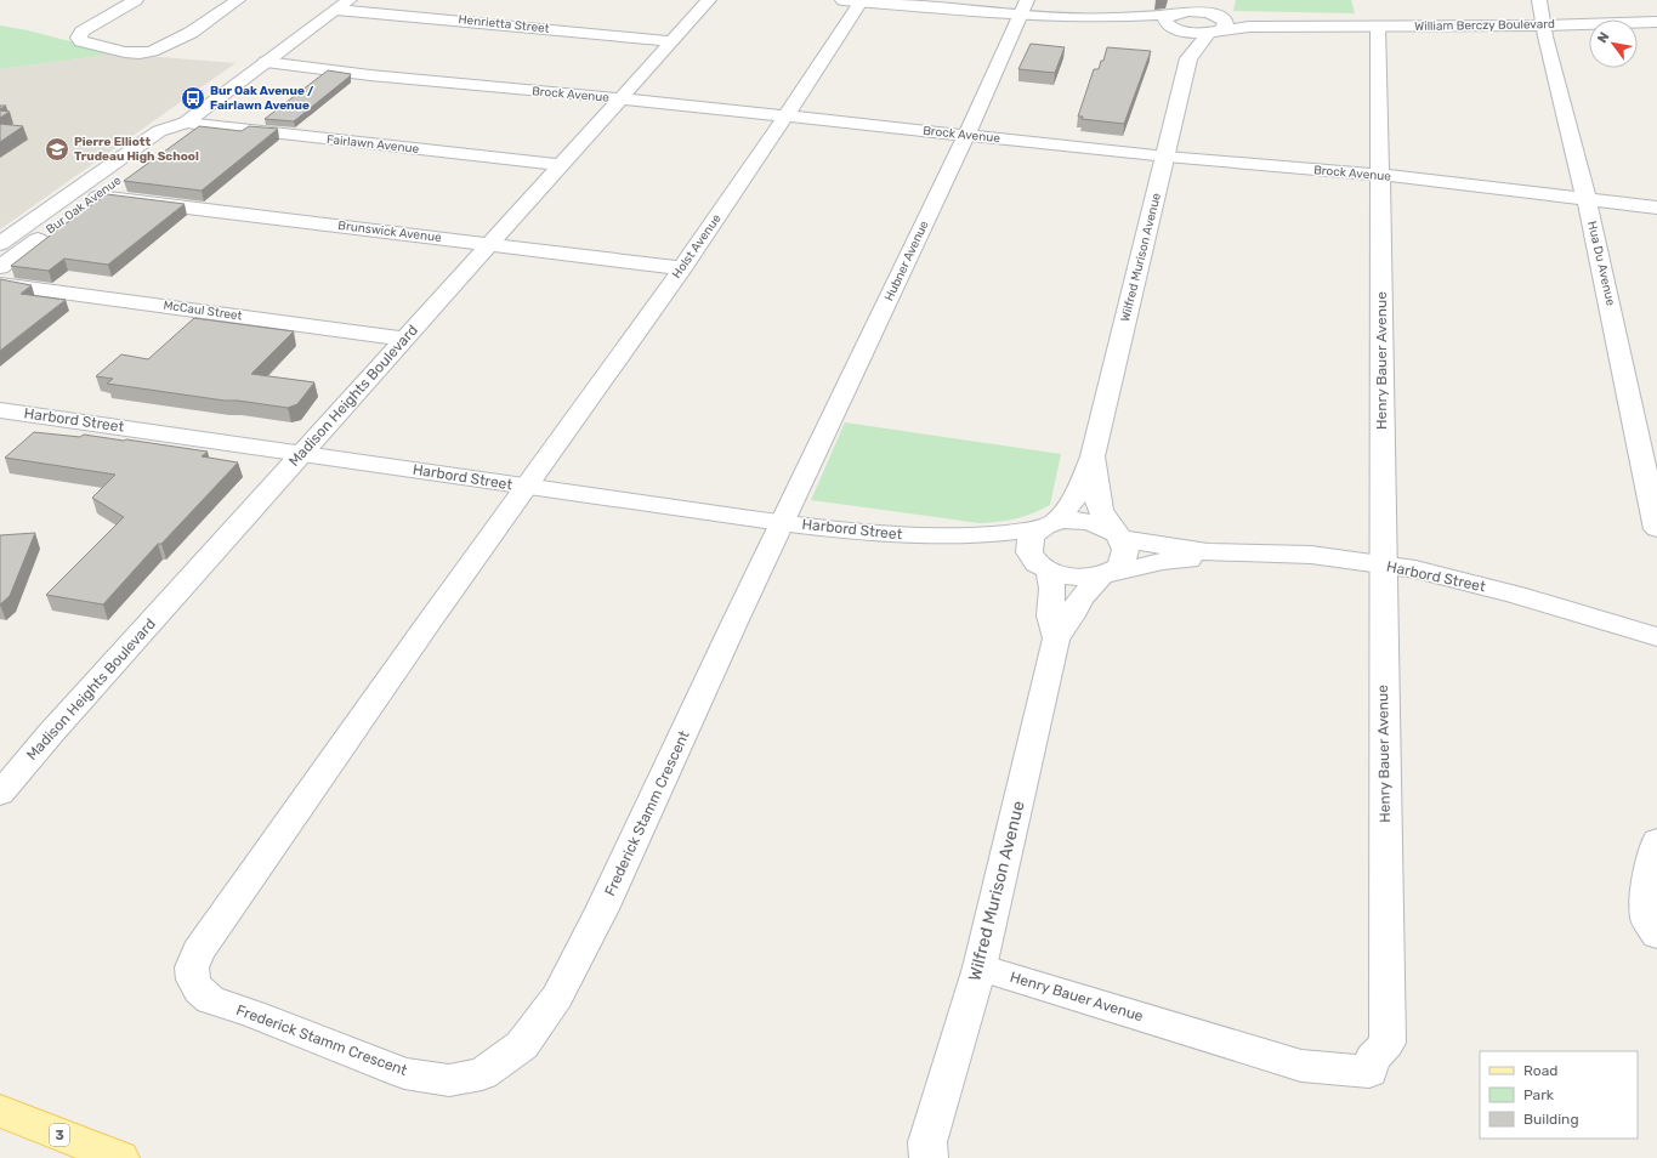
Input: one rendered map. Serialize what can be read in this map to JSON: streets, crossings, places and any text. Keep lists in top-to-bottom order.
{
  "streets": {
    "main road": ["3"],
    "street": [
      "Henrietta Street",
      "William Berczy Boulevard",
      "Brock Avenue",
      "Fairlawn Avenue",
      "Bur Oak Avenue",
      "Brunswick Avenue",
      "Holst Avenue",
      "Wilfred Murison Avenue",
      "Hubner Avenue",
      "Hua Du Avenue",
      "McCaul Street",
      "Henry Bauer Avenue",
      "Madison Heights Boulevard",
      "Harbord Street",
      "Frederick Stamm Crescent"
    ]
  },
  "crossings": [
    ["Henrietta Street", "Bur Oak Avenue"],
    ["Henrietta Street", "Madison Heights Boulevard"],
    ["William Berczy Boulevard", "Wilfred Murison Avenue"],
    ["William Berczy Boulevard", "Hua Du Avenue"],
    ["William Berczy Boulevard", "Henry Bauer Avenue"],
    ["Brock Avenue", "Bur Oak Avenue"],
    ["Brock Avenue", "Holst Avenue"],
    ["Brock Avenue", "Wilfred Murison Avenue"],
    ["Brock Avenue", "Hubner Avenue"],
    ["Brock Avenue", "Hua Du Avenue"],
    ["Brock Avenue", "Henry Bauer Avenue"],
    ["Brock Avenue", "Madison Heights Boulevard"],
    ["Fairlawn Avenue", "Bur Oak Avenue"],
    ["Fairlawn Avenue", "Madison Heights Boulevard"],
    ["Bur Oak Avenue", "Brunswick Avenue"],
    ["Brunswick Avenue", "Holst Avenue"],
    ["Brunswick Avenue", "Madison Heights Boulevard"],
    ["Holst Avenue", "Harbord Street"],
    ["Holst Avenue", "Frederick Stamm Crescent"],
    ["Wilfred Murison Avenue", "Henry Bauer Avenue"],
    ["Wilfred Murison Avenue", "Harbord Street"],
    ["Hubner Avenue", "Harbord Street"],
    ["Hubner Avenue", "Frederick Stamm Crescent"],
    ["McCaul Street", "Madison Heights Boulevard"],
    ["Henry Bauer Avenue", "Harbord Street"],
    ["Madison Heights Boulevard", "Harbord Street"],
    ["Harbord Street", "Frederick Stamm Crescent"]
  ],
  "places": {
    "bus stop": ["Bur Oak Avenue / Fairlawn Avenue"],
    "school or university": ["Pierre Elliott Trudeau High School"]
  },
  "legend": ["Road", "Park", "Building"],
  "north": "top left"
}
